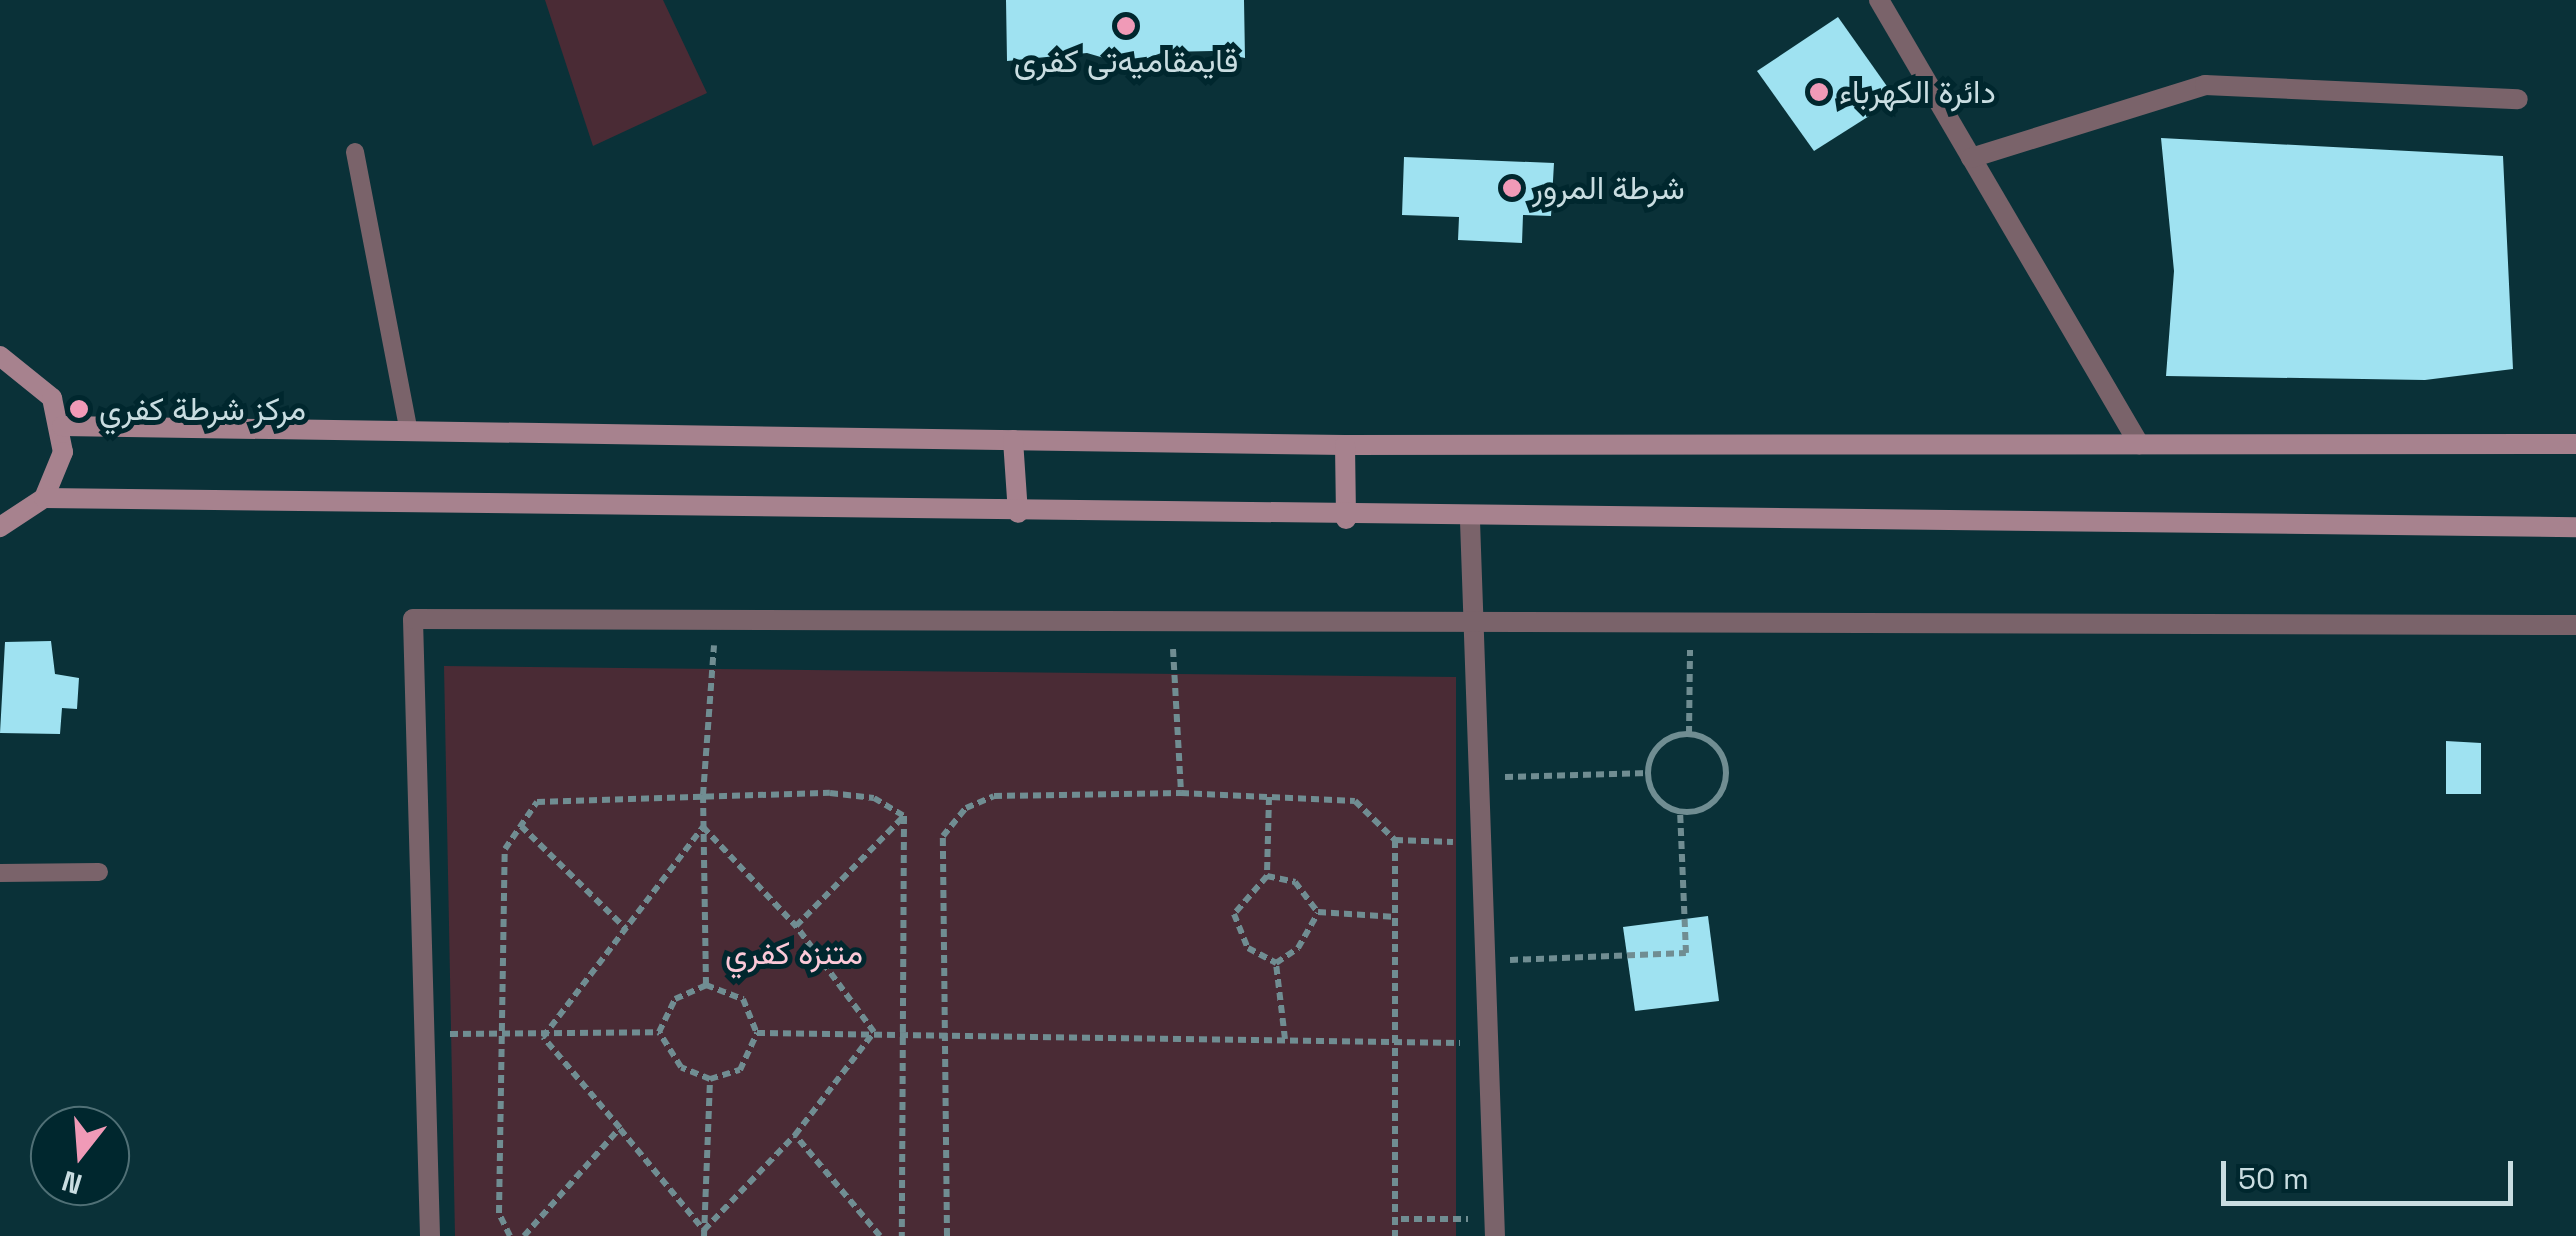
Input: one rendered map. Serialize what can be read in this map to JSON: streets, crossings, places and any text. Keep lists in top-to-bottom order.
{
  "parks": ["متنزه كفري"],
  "places": [
    "قایمقامیەتی کفری",
    "دائرة الكهرباء",
    "شرطة المرور",
    "مركز شرطة كفري"
  ],
  "scale_bar": "50 m",
  "north": "bottom"
}
